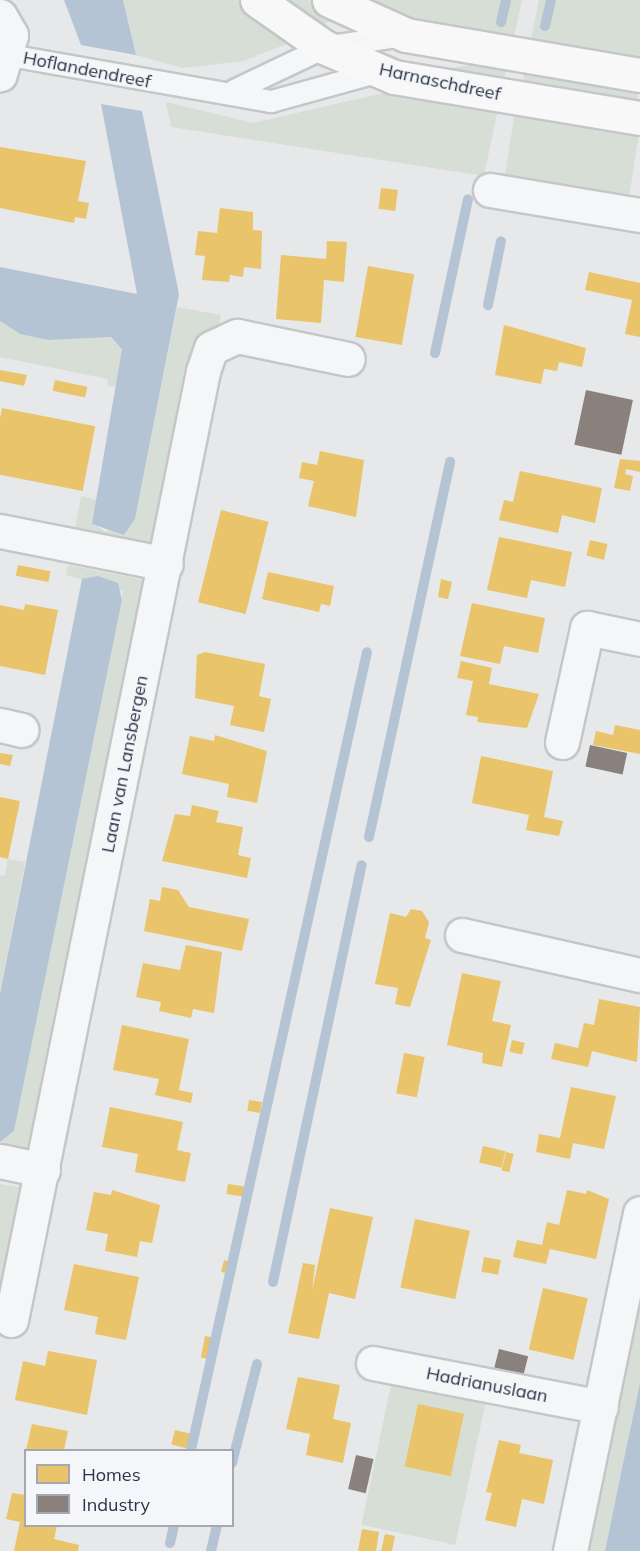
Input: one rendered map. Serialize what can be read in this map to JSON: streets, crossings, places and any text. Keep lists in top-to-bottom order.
{
  "streets": {
    "street": [
      "Hoflandendreef",
      "Harnaschdreef",
      "Laan van Lansbergen",
      "Hadrianuslaan"
    ]
  },
  "crossings": [
    ["Hoflandendreef", "Harnaschdreef"]
  ],
  "legend": ["Homes", "Industry"]
}
